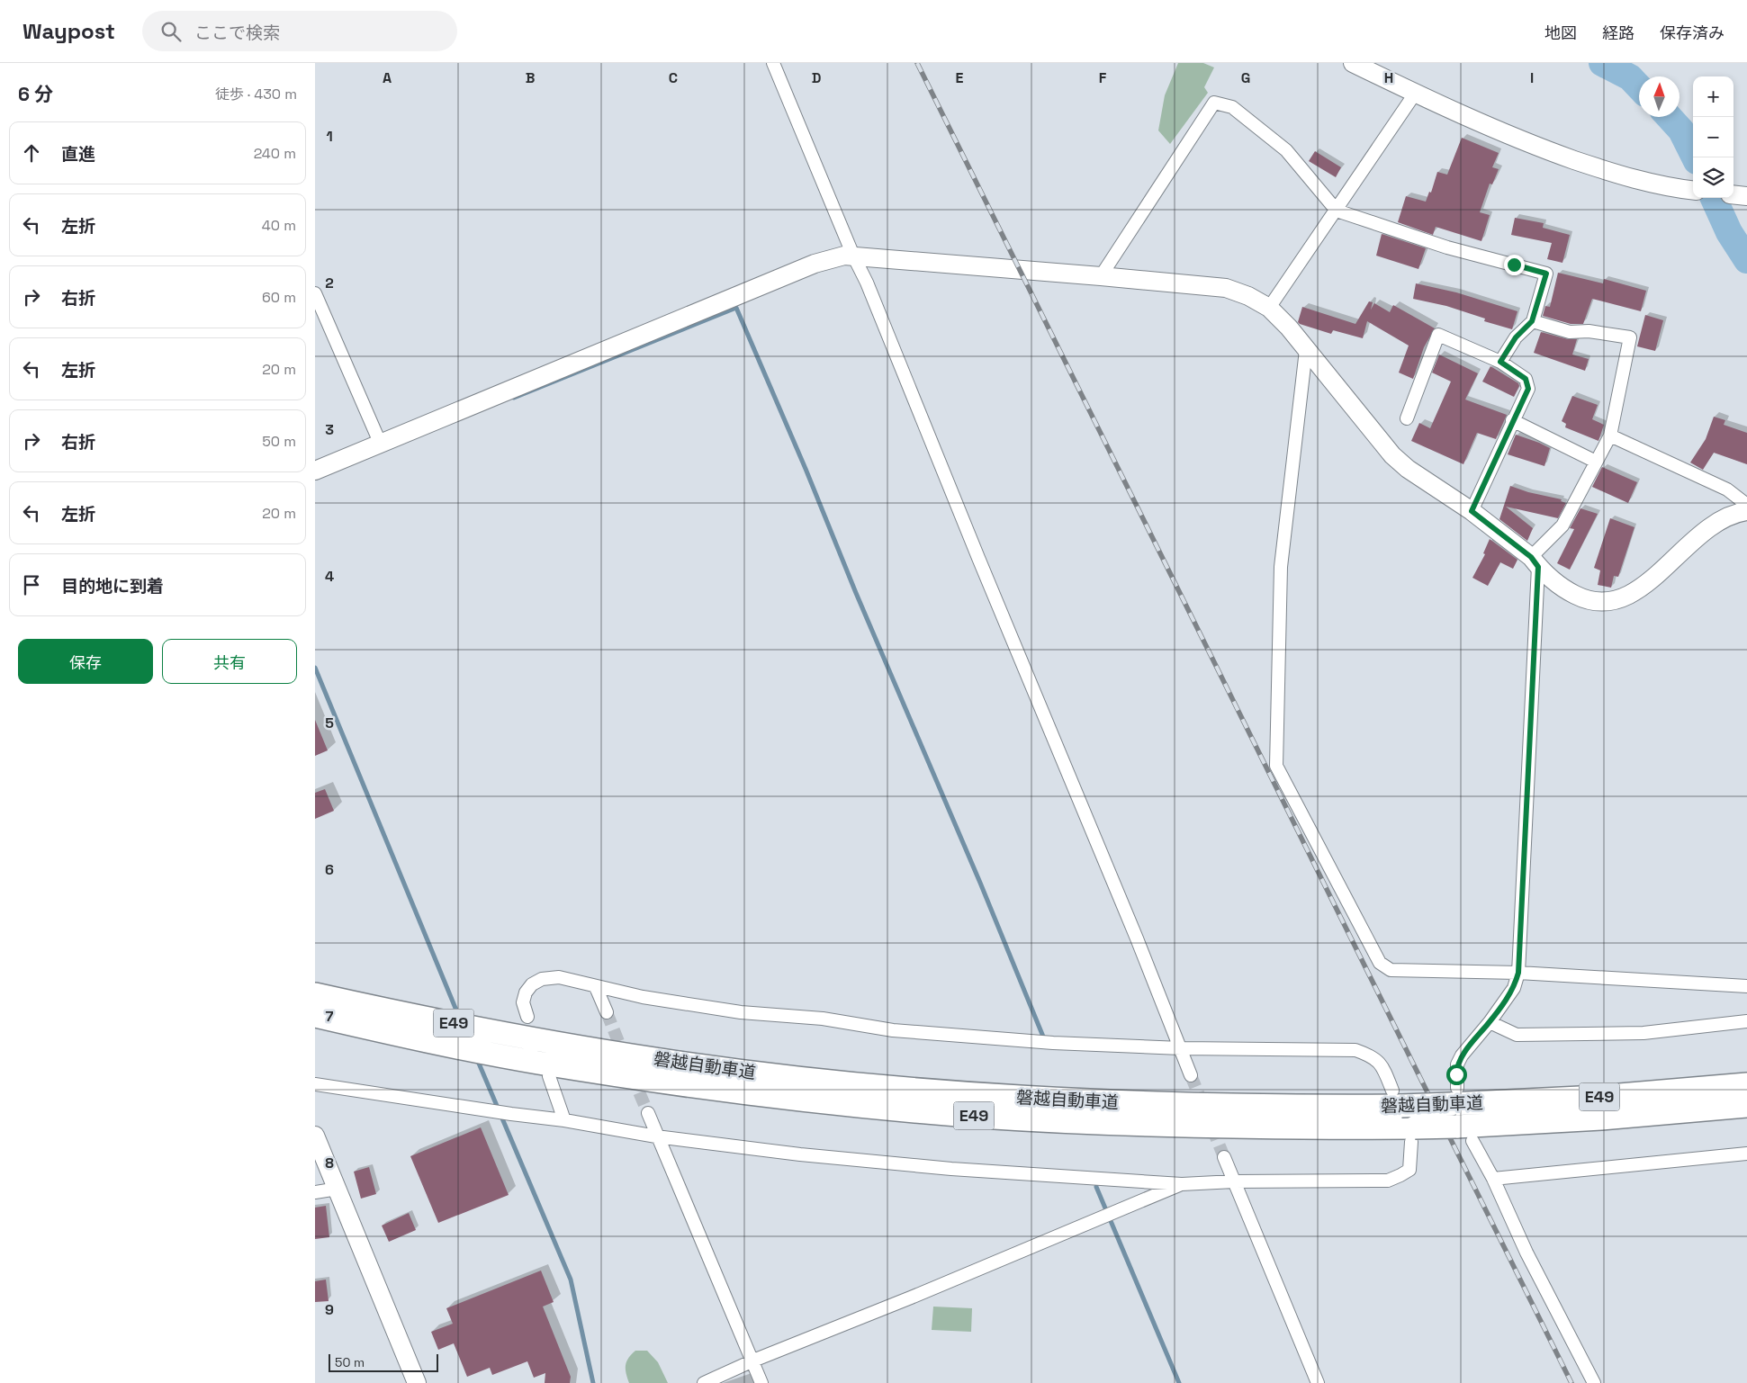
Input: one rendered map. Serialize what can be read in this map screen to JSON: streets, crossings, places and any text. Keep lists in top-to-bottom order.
{
  "streets": {
    "highway": ["E49", "磐越自動車道"]
  },
  "scale_bar": "50 m",
  "north": "top",
  "page": {
    "header": "Waypost",
    "search": "ここで検索",
    "nav": ["地図", "経路", "保存済み"],
    "heading": ["6 分", "徒歩 · 430 m"],
    "map_buttons": ["+", "−"],
    "list": [
      ["直進", "240 m"],
      ["左折", "40 m"],
      ["右折", "60 m"],
      ["左折", "20 m"],
      ["右折", "50 m"],
      ["左折", "20 m"],
      "目的地に到着"
    ],
    "buttons": ["保存", "共有"],
    "scale": "50 m"
  },
  "grid": {
    "columns": [
      "A",
      "B",
      "C",
      "D",
      "E",
      "F",
      "G",
      "H",
      "I"
    ],
    "rows": [
      "1",
      "2",
      "3",
      "4",
      "5",
      "6",
      "7",
      "8",
      "9"
    ]
  }
}
